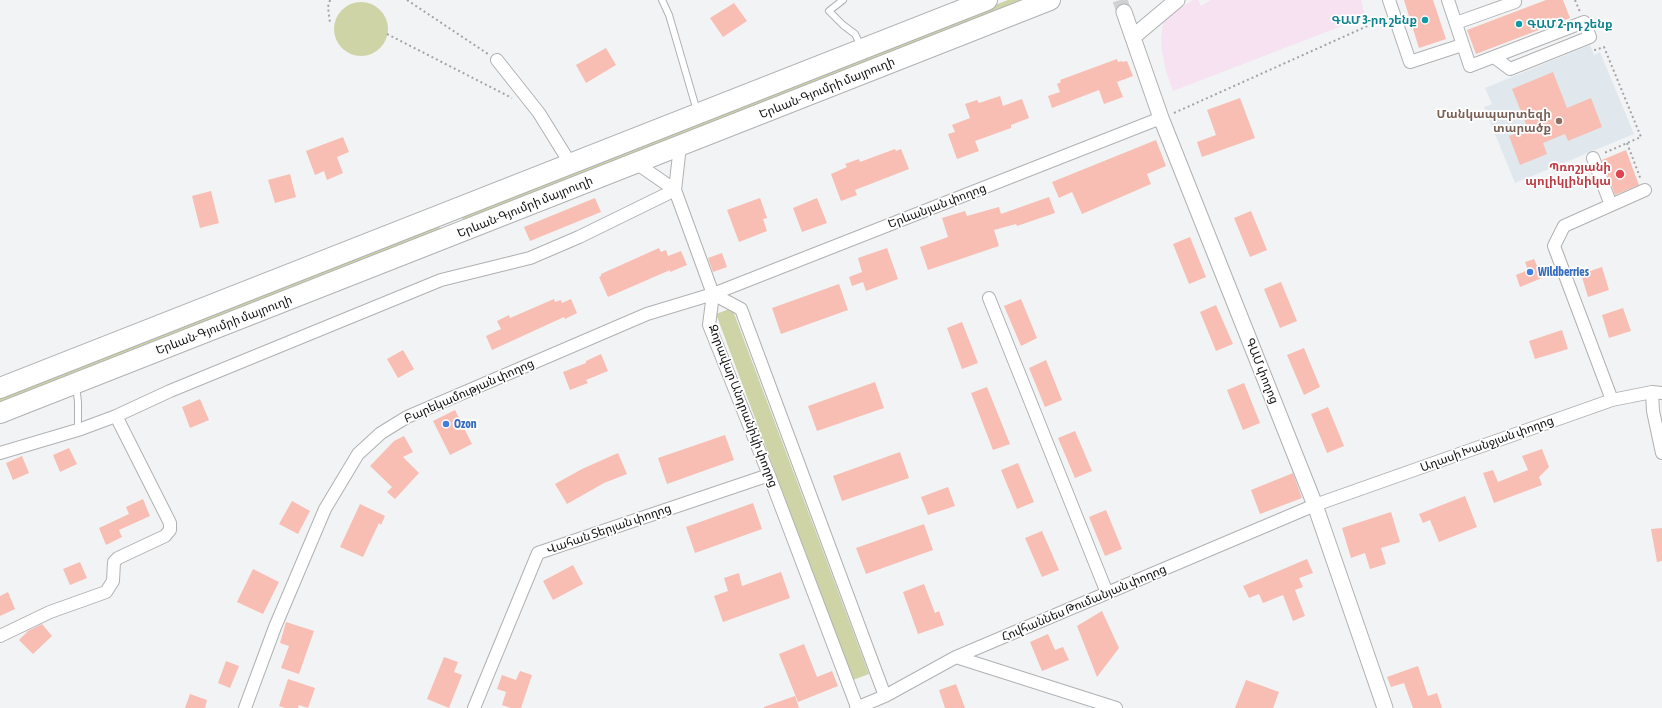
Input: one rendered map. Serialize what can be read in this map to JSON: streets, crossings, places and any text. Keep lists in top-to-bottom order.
{
  "streets": {
    "highway": ["Երևան-Գյումրի մայրուղի"],
    "street": [
      "Երևանյան փողոց",
      "ԳԱՄ փողոց",
      "Բարեկամության փողոց",
      "Զորավար Անդրանիկի փողոց",
      "Աղասի Խանջյան փողոց",
      "Վահան Տերյան փողոց",
      "Հովհաննես Թումանյան փողոց"
    ]
  },
  "crossings": [
    ["Երևանյան փողոց", "ԳԱՄ փողոց"],
    ["Երևանյան փողոց", "Բարեկամության փողոց"],
    ["Երևանյան փողոց", "Զորավար Անդրանիկի փողոց"],
    ["ԳԱՄ փողոց", "Աղասի Խանջյան փողոց"],
    ["ԳԱՄ փողոց", "Հովհաննես Թումանյան փողոց"],
    ["Բարեկամության փողոց", "Զորավար Անդրանիկի փողոց"],
    ["Զորավար Անդրանիկի փողոց", "Վահան Տերյան փողոց"],
    ["Զորավար Անդրանիկի փողոց", "Հովհաննես Թումանյան փողոց"],
    ["Աղասի Խանջյան փողոց", "Հովհաննես Թումանյան փողոց"]
  ],
  "places": [
    "ԳԱՄ 3-րդ շենք",
    "ԳԱՄ 2-րդ շենք",
    "Մանկապարտեզի տարածք",
    "Պռոշյանի պոլիկլինիկա",
    "Wildberries",
    "Ozon"
  ]
}
